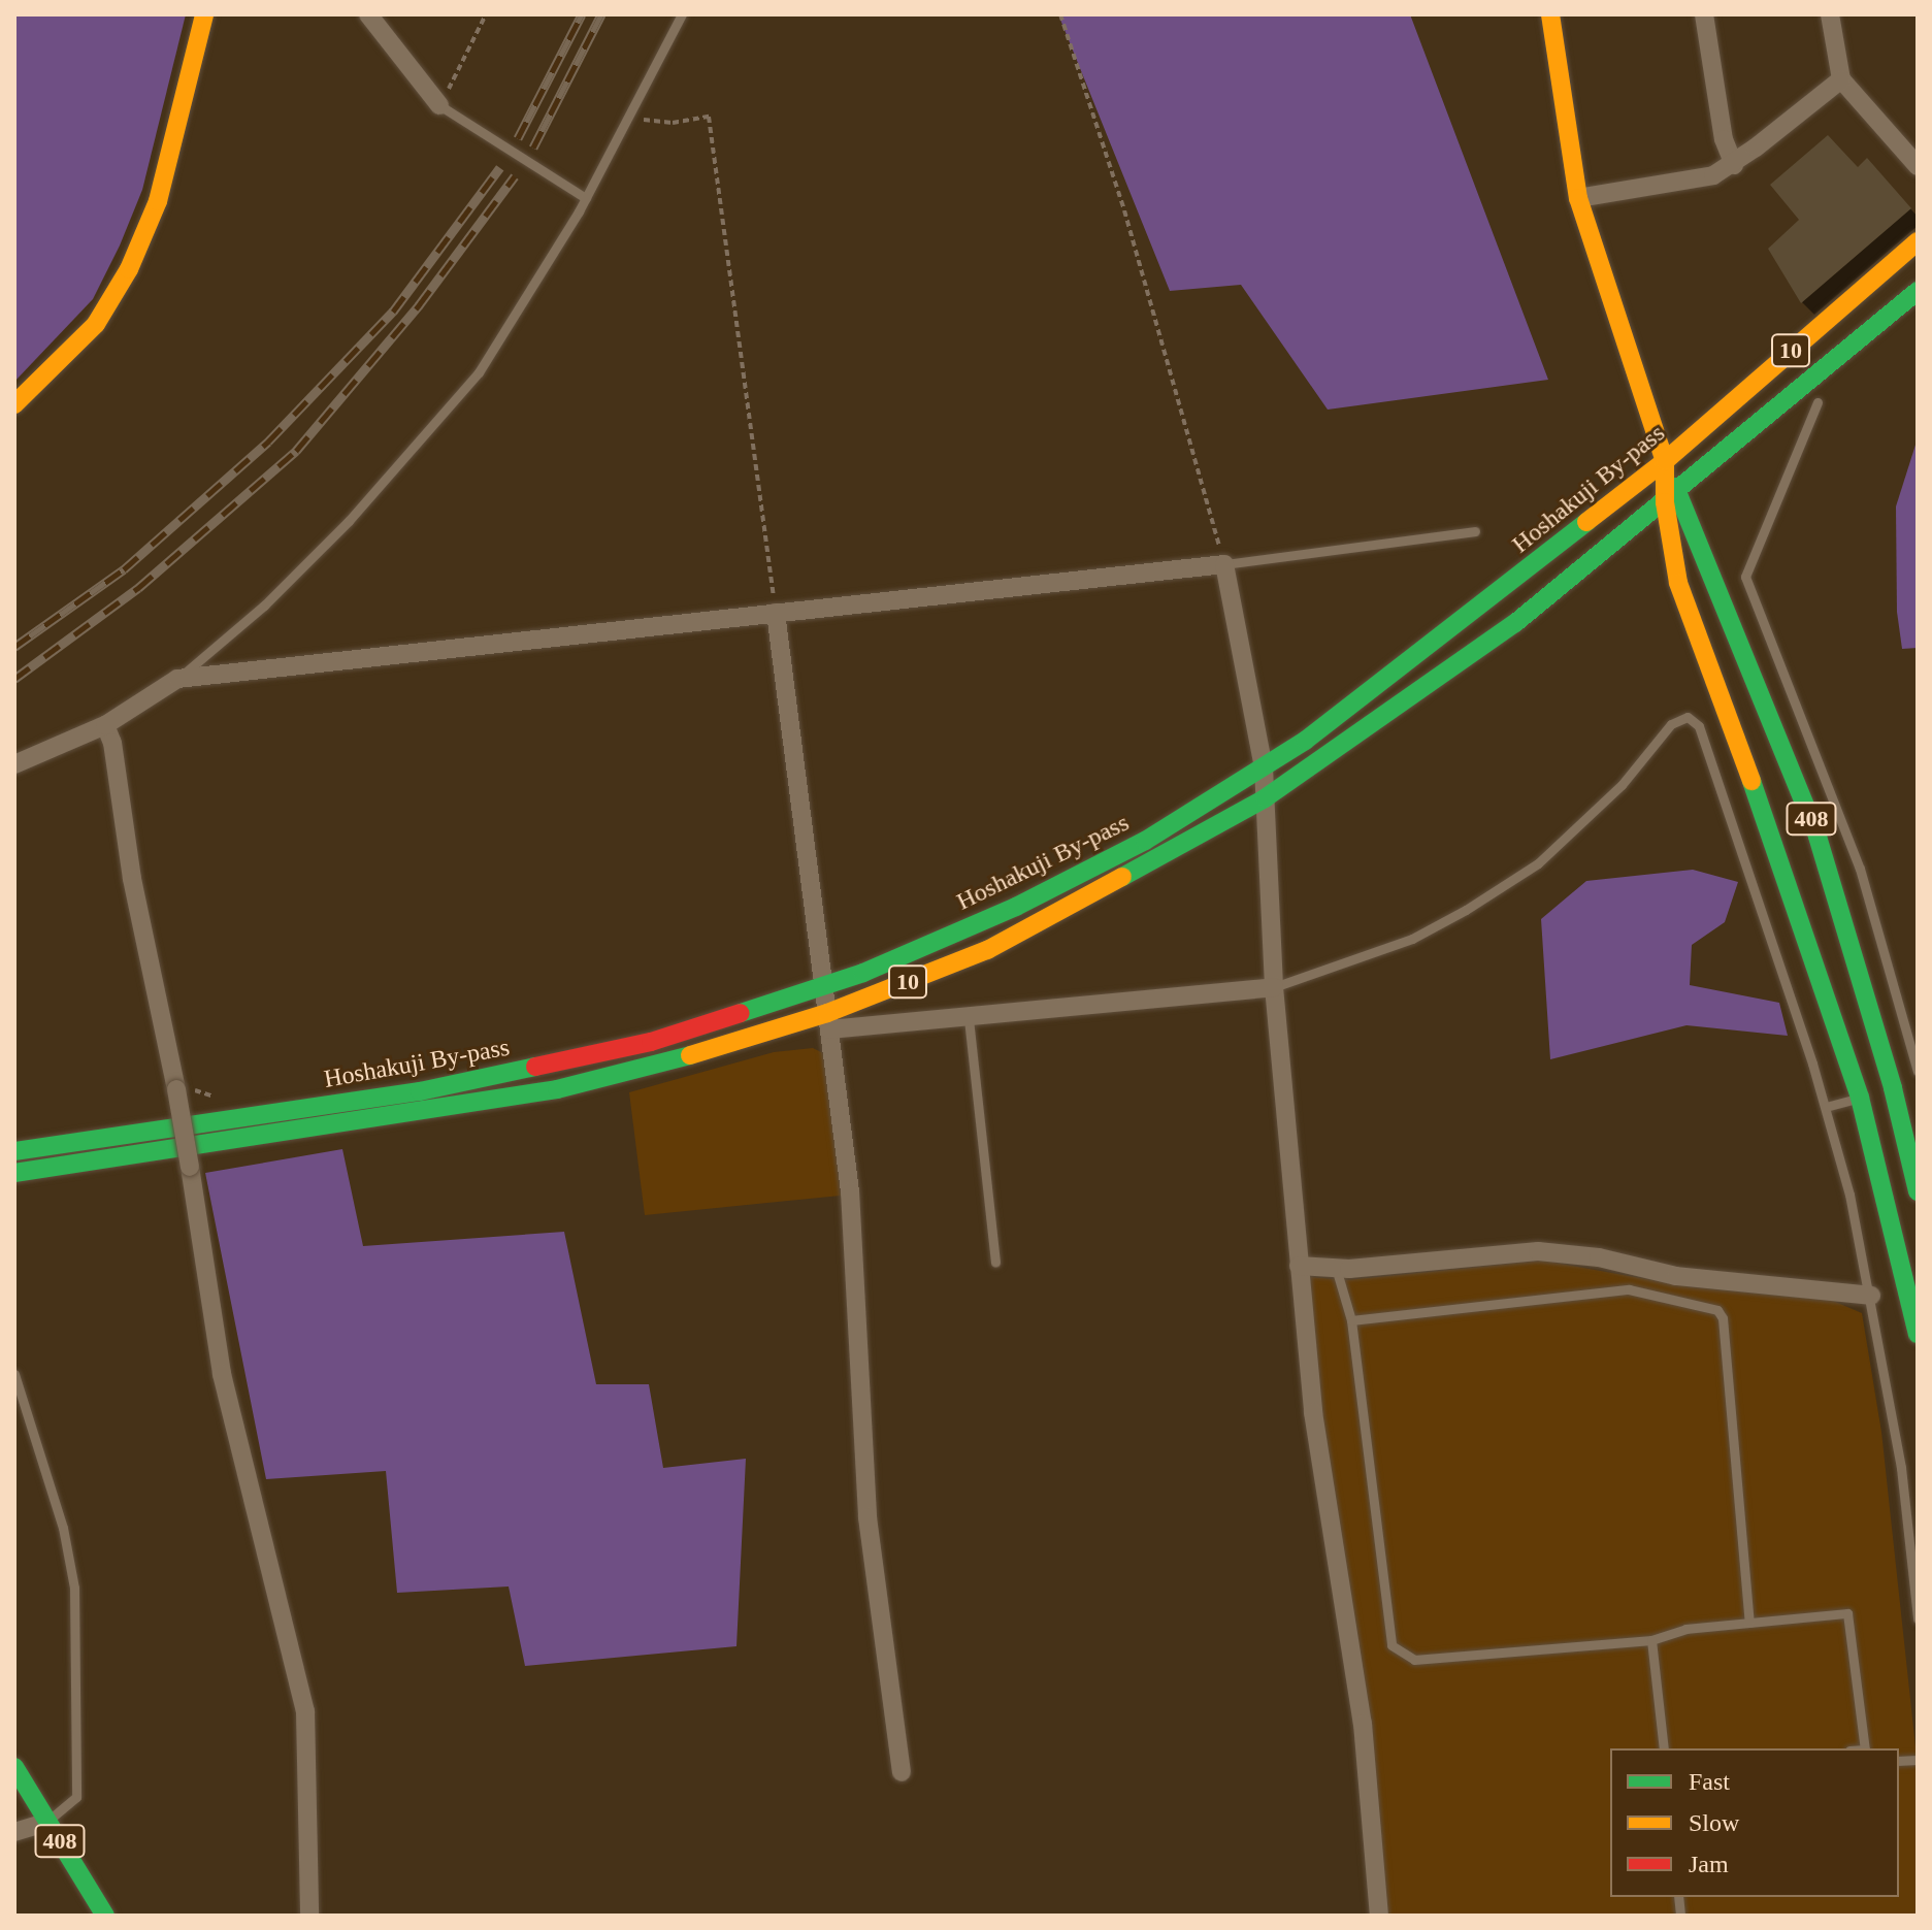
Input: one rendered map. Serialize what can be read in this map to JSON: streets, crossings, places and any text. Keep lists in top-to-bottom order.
{
  "streets": {
    "main road": ["10", "Hoshakuji By-pass", "408"]
  },
  "crossings": [
    ["Hoshakuji By-pass", "408"]
  ],
  "legend": ["Fast", "Slow", "Jam"]
}
